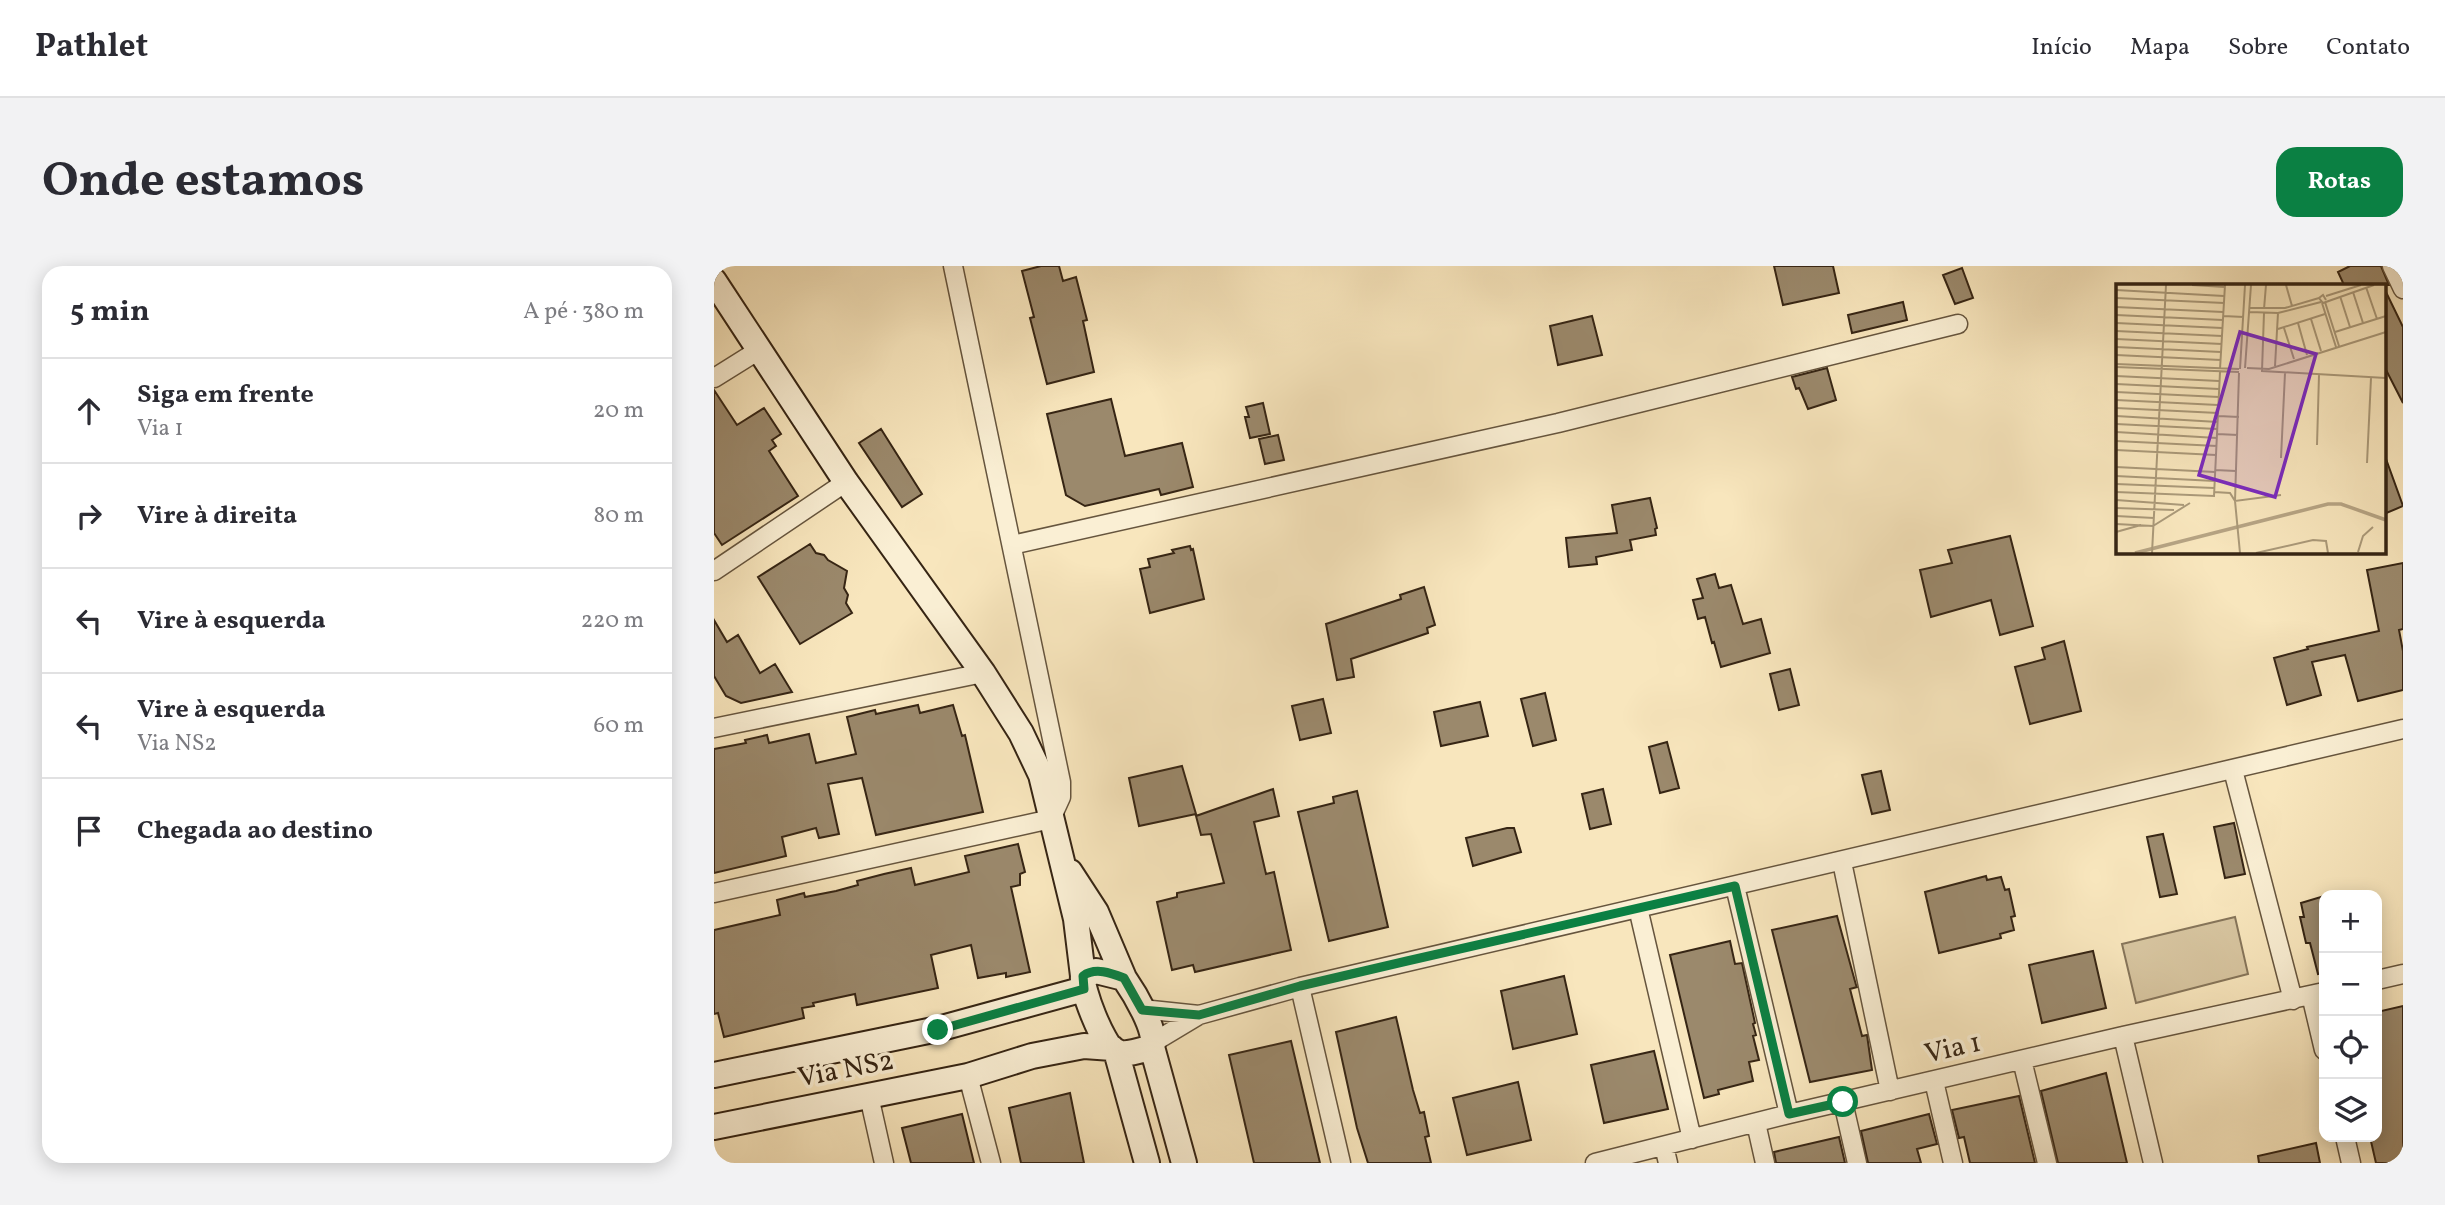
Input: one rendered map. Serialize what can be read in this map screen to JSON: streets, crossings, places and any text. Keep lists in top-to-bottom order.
{
  "streets": {
    "street": ["Via 1", "Via NS2"]
  },
  "page": {
    "header": "Pathlet",
    "nav": [
      "Início",
      "Mapa",
      "Sobre",
      "Contato"
    ],
    "buttons": "Rotas",
    "title": "Onde estamos",
    "heading": ["5 min", "A pé · 380 m"],
    "list": [
      ["Siga em frente", "Via 1", "20 m"],
      ["Vire à direita", "80 m"],
      ["Vire à esquerda", "220 m"],
      ["Vire à esquerda", "Via NS2", "60 m"],
      "Chegada ao destino"
    ],
    "map_buttons": ["+", "−"]
  }
}
